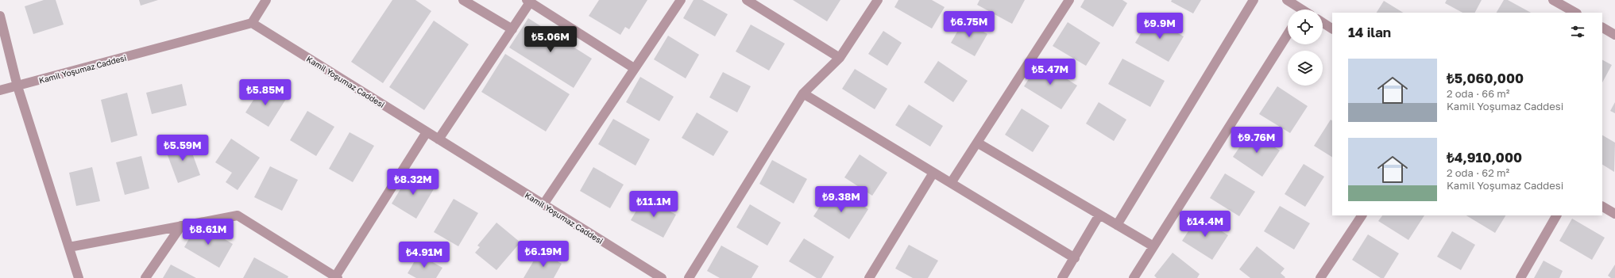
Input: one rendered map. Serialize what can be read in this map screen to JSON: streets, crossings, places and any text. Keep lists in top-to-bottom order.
{
  "streets": {
    "street": ["Kamil Yoşumaz Caddesi"]
  },
  "page": {
    "price": [
      "₺6.75M",
      "₺9.9M",
      "₺5.06M",
      "₺5.47M",
      "₺5.85M",
      "₺9.76M",
      "₺5.59M",
      "₺8.32M",
      "₺9.38M",
      "₺11.1M",
      "₺14.4M",
      "₺8.61M",
      "₺6.19M",
      "₺4.91M"
    ],
    "heading": "14 ilan",
    "list": [
      {
        "name": "₺5,060,000",
        "note": "2 oda · 66 m² · Kamil Yoşumaz Caddesi"
      },
      {
        "name": "₺4,910,000",
        "note": "2 oda · 62 m² · Kamil Yoşumaz Caddesi"
      }
    ]
  }
}
